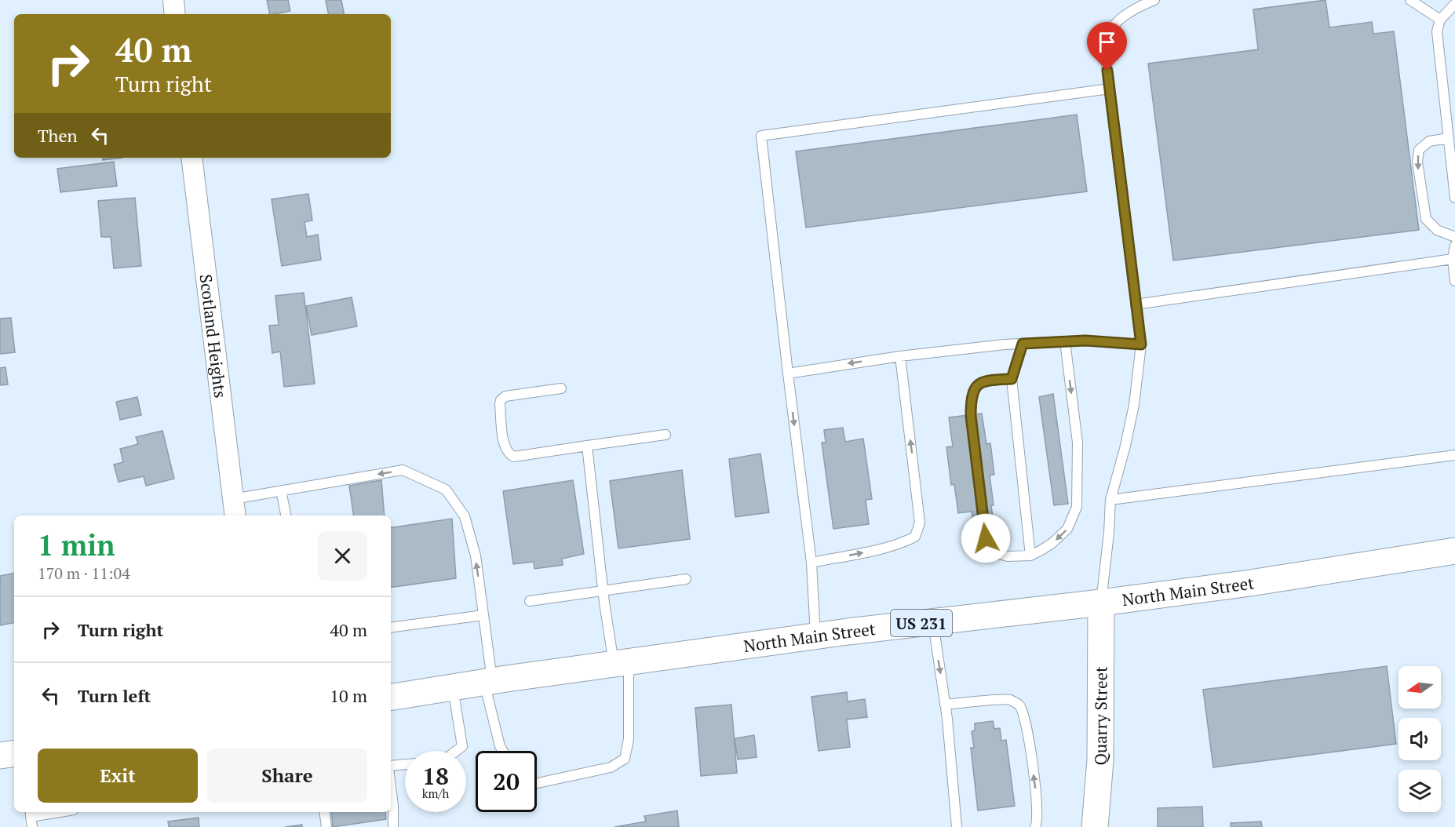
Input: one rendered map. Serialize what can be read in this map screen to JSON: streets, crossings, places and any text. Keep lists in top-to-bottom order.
{
  "streets": {
    "main road": ["North Main Street", "US 231", "Quarry Street"],
    "street": ["Scotland Heights"]
  },
  "crossings": [
    ["North Main Street", "Quarry Street"]
  ],
  "north": "left",
  "page": {
    "turn": ["40 m", "Turn right"],
    "then": "Then",
    "heading": ["1 min", "170 m · 11:04"],
    "list": [
      {
        "name": "Turn right",
        "value": "40 m"
      },
      {
        "name": "Turn left",
        "value": "10 m"
      }
    ],
    "buttons": ["Exit", "Share"],
    "speed": "18 km/h",
    "limit": "20"
  }
}
